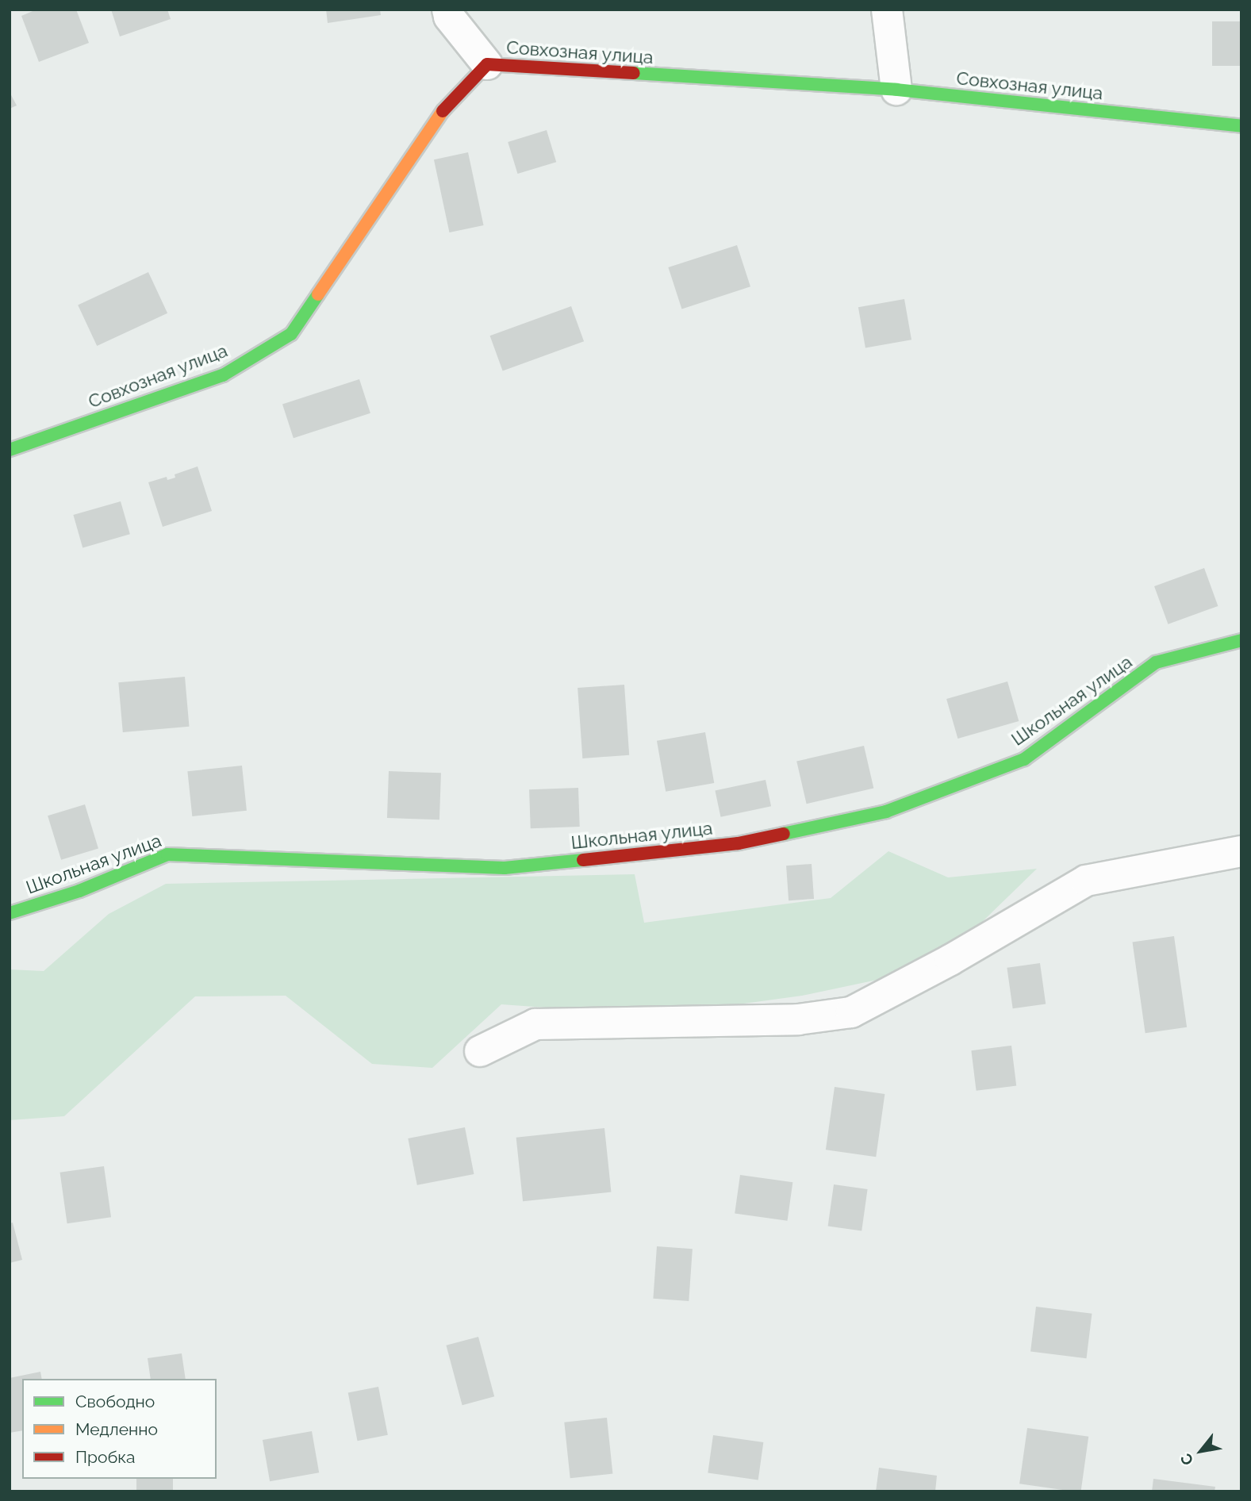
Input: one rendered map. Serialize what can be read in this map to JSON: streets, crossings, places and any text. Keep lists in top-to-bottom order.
{
  "streets": {
    "street": ["Совхозная улица", "Школьная улица"]
  },
  "legend": ["Свободно", "Медленно", "Пробка"],
  "north": "bottom left"
}
